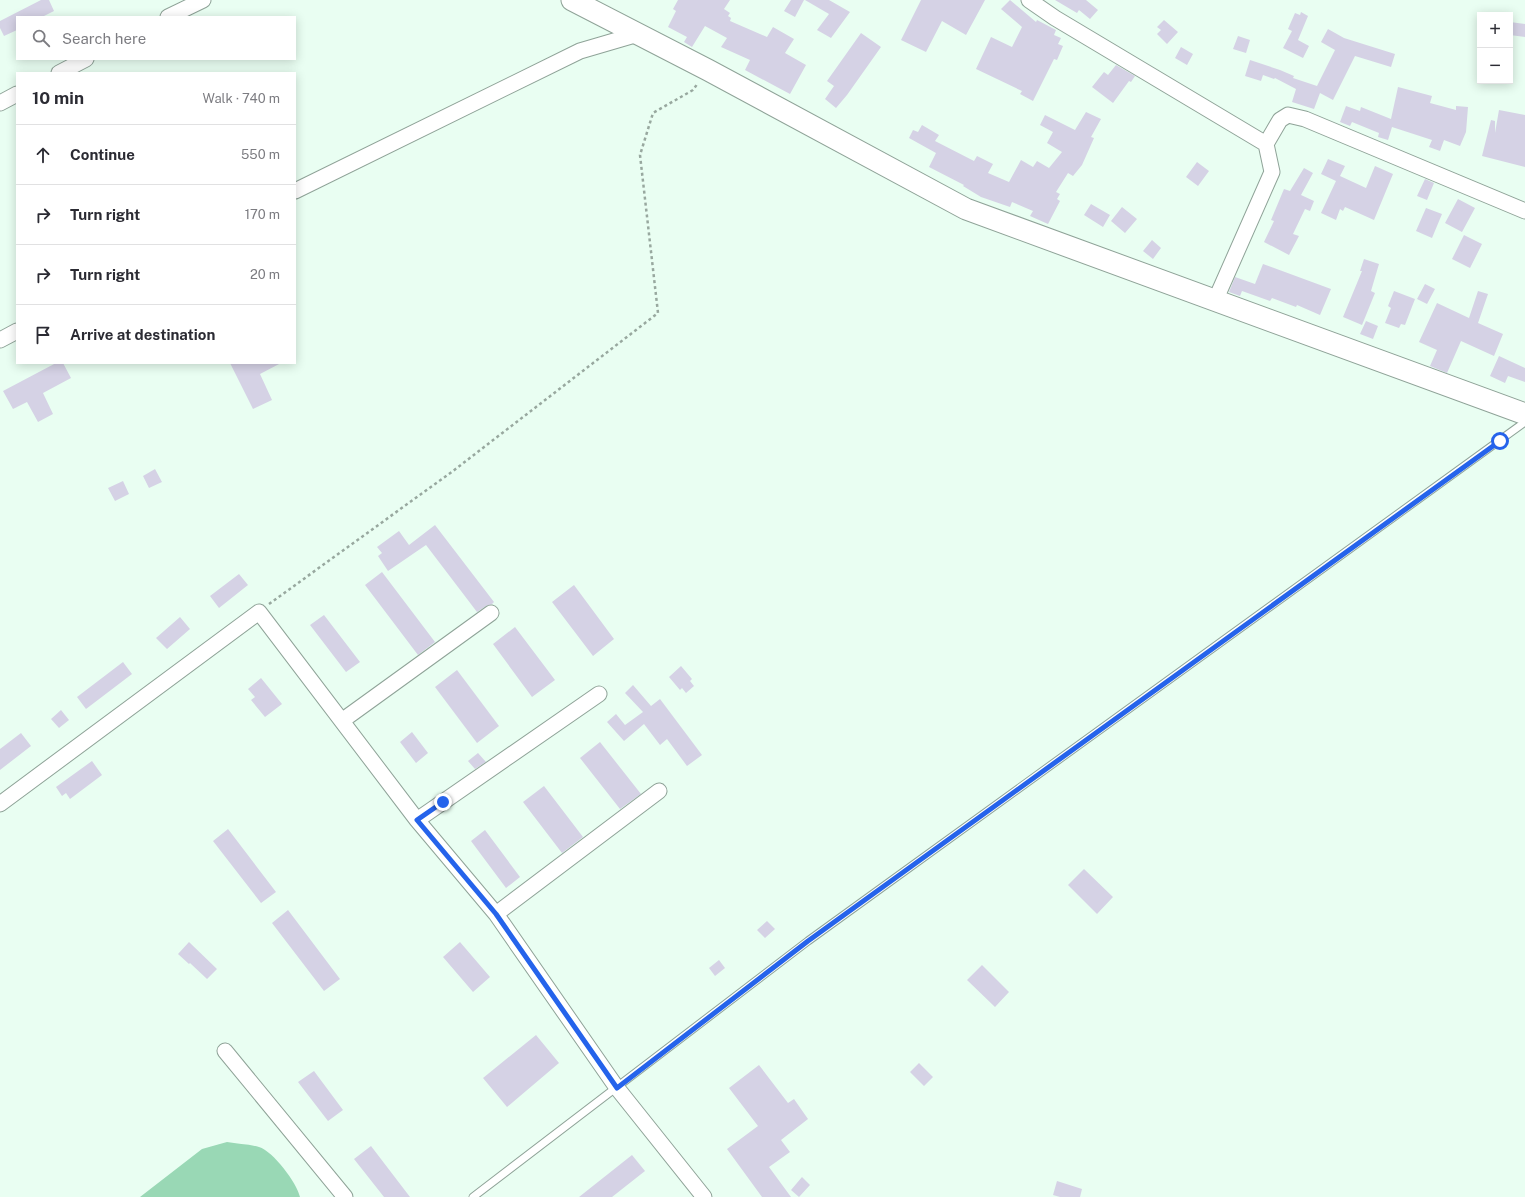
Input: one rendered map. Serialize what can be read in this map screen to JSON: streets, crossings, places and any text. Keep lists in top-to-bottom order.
{
  "page": {
    "map_buttons": ["+", "−"],
    "search": "Search here",
    "heading": ["10 min", "Walk · 740 m"],
    "list": [
      ["Continue", "550 m"],
      ["Turn right", "170 m"],
      ["Turn right", "20 m"],
      "Arrive at destination"
    ]
  }
}
